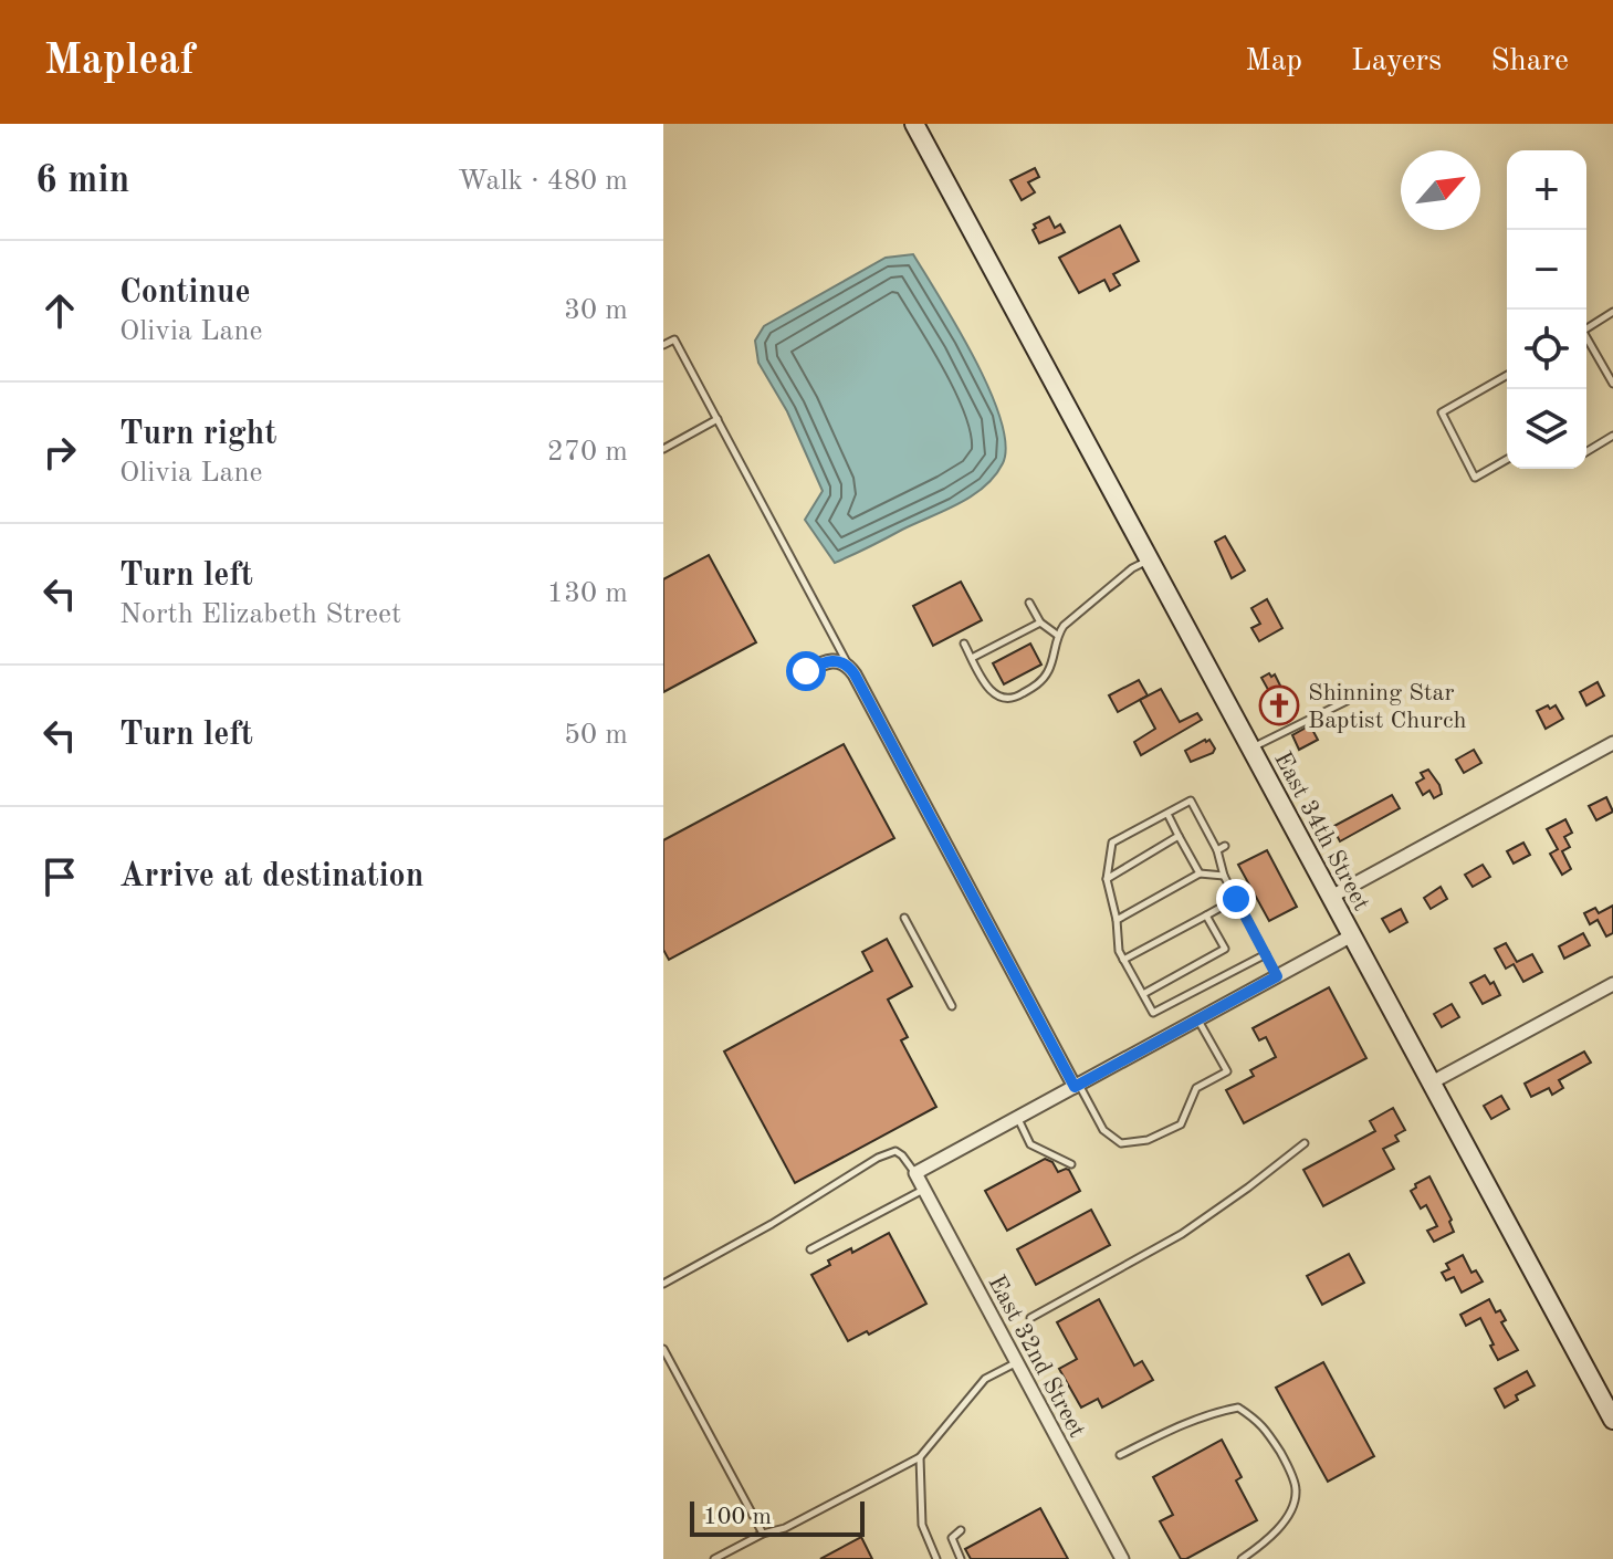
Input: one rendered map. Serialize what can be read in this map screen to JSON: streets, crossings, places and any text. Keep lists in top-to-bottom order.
{
  "streets": {
    "main road": ["East 34th Street"],
    "street": ["East 32nd Street"]
  },
  "places": {
    "church": ["Shinning Star Baptist Church"]
  },
  "scale_bar": "100 m",
  "north": "top right",
  "page": {
    "header": "Mapleaf",
    "nav": ["Map", "Layers", "Share"],
    "heading": ["6 min", "Walk · 480 m"],
    "map_buttons": ["+", "−"],
    "list": [
      ["Continue", "Olivia Lane", "30 m"],
      ["Turn right", "Olivia Lane", "270 m"],
      ["Turn left", "North Elizabeth Street", "130 m"],
      ["Turn left", "50 m"],
      "Arrive at destination"
    ],
    "scale": "100 m"
  }
}
